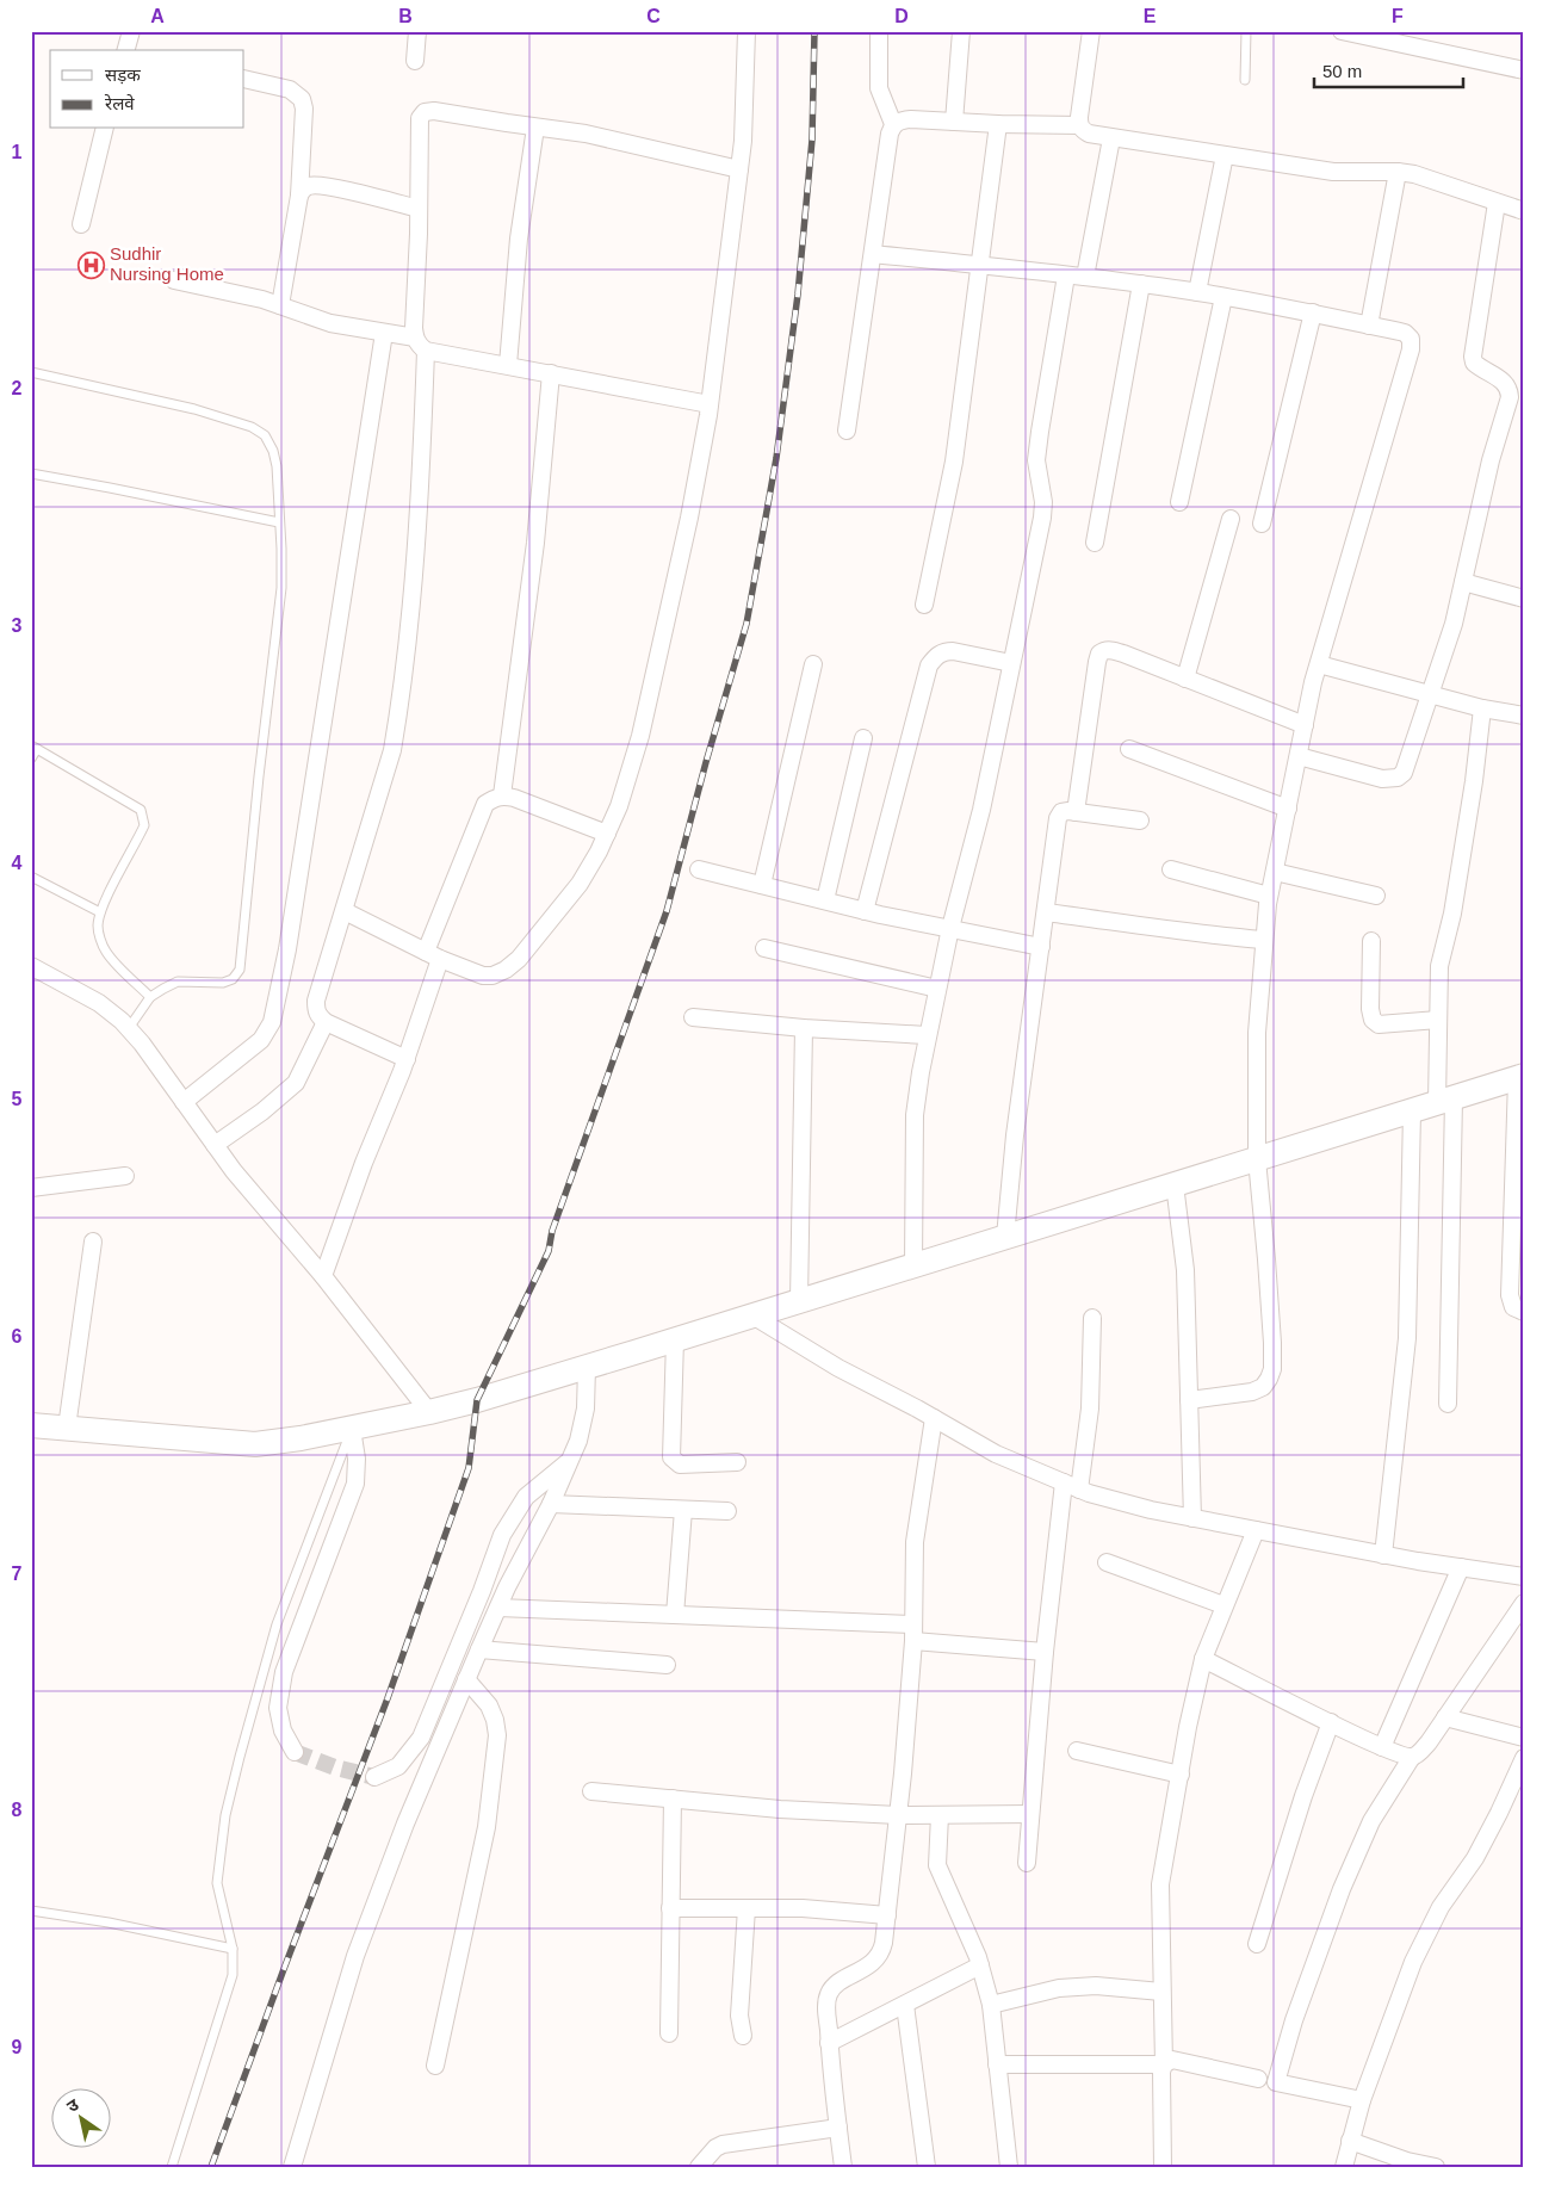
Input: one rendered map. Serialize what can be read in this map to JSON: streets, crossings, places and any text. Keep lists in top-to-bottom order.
{
  "places": {
    "hospital": ["Sudhir Nursing Home"]
  },
  "legend": ["सड़क", "रेलवे"],
  "scale_bar": "50 m",
  "north": "top left",
  "grid": {
    "columns": [
      "A",
      "B",
      "C",
      "D",
      "E",
      "F"
    ],
    "rows": [
      "1",
      "2",
      "3",
      "4",
      "5",
      "6",
      "7",
      "8",
      "9"
    ]
  }
}
